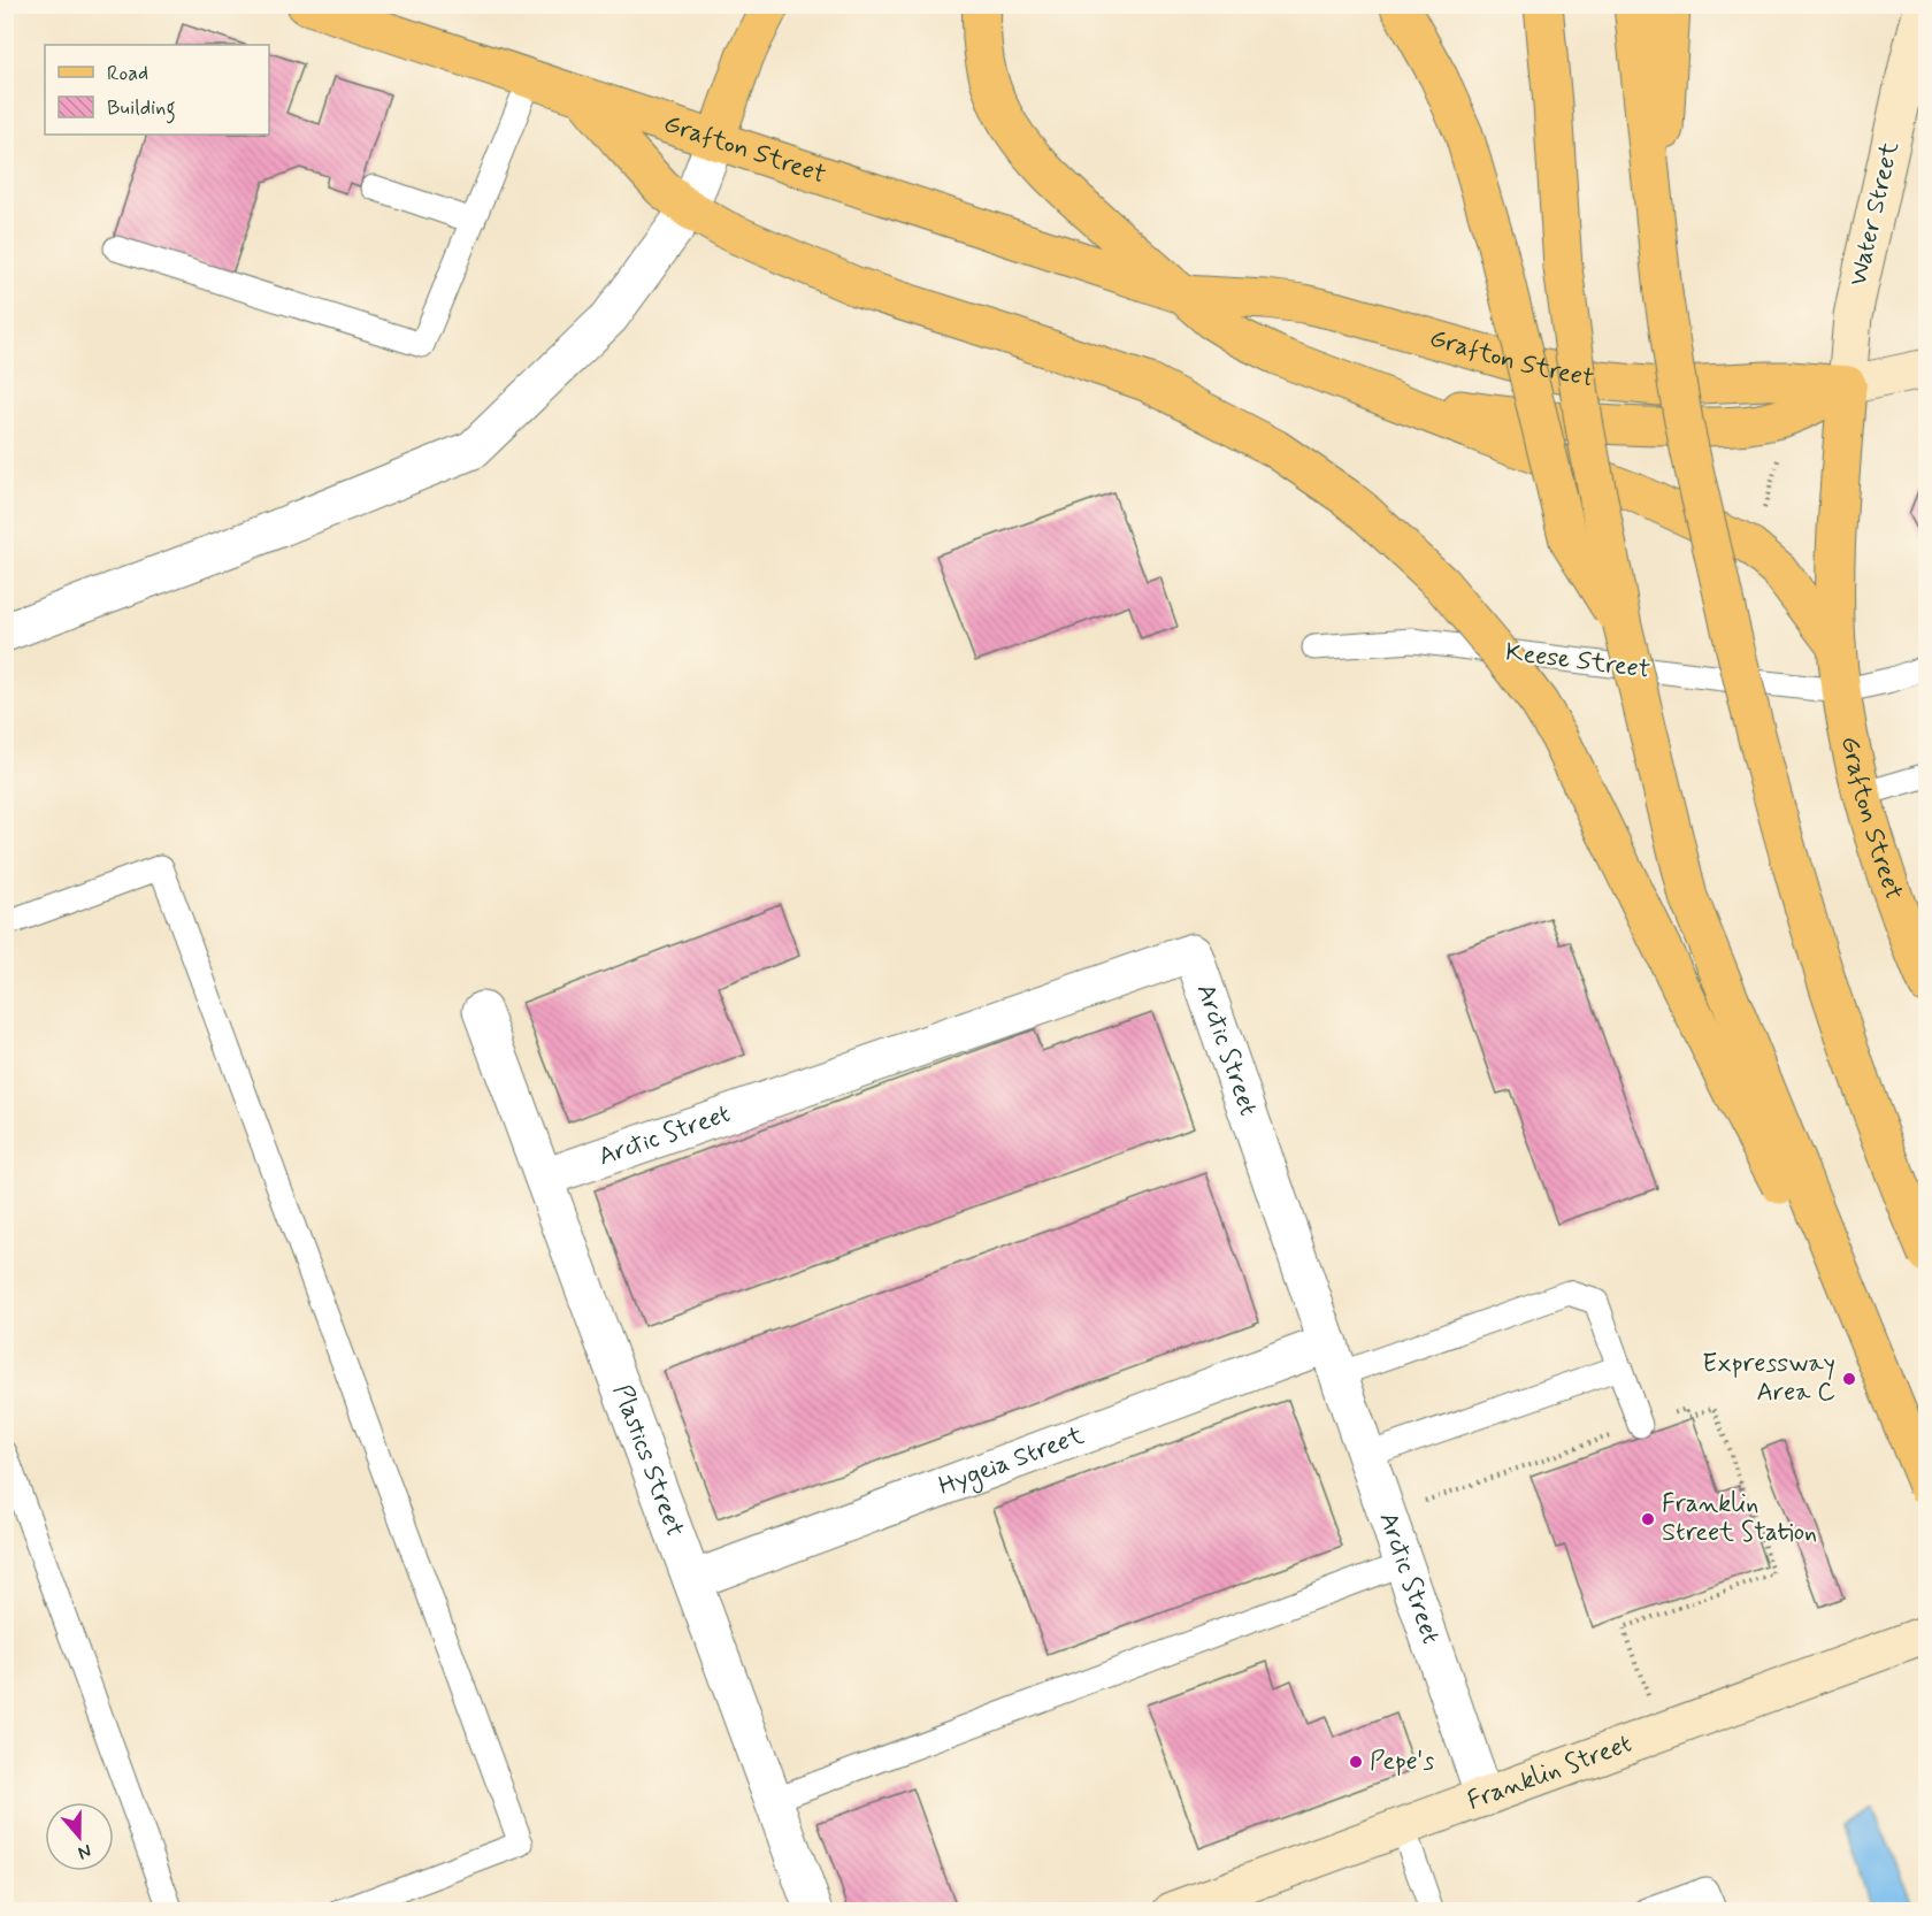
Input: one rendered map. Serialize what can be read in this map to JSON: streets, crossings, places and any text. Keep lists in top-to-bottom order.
{
  "streets": {
    "main road": ["Grafton Street", "Water Street", "Franklin Street"],
    "street": ["Arctic Street", "Plastics Street", "Hygeia Street"],
    "lane": ["Keese Street"]
  },
  "crossings": [
    ["Grafton Street", "Water Street"],
    ["Grafton Street", "Keese Street"],
    ["Arctic Street", "Plastics Street"],
    ["Arctic Street", "Hygeia Street"],
    ["Arctic Street", "Franklin Street"],
    ["Plastics Street", "Hygeia Street"]
  ],
  "places": ["Expressway Area C", "Franklin Street Station", "Pepe's"],
  "legend": ["Road", "Building"],
  "north": "bottom"
}
